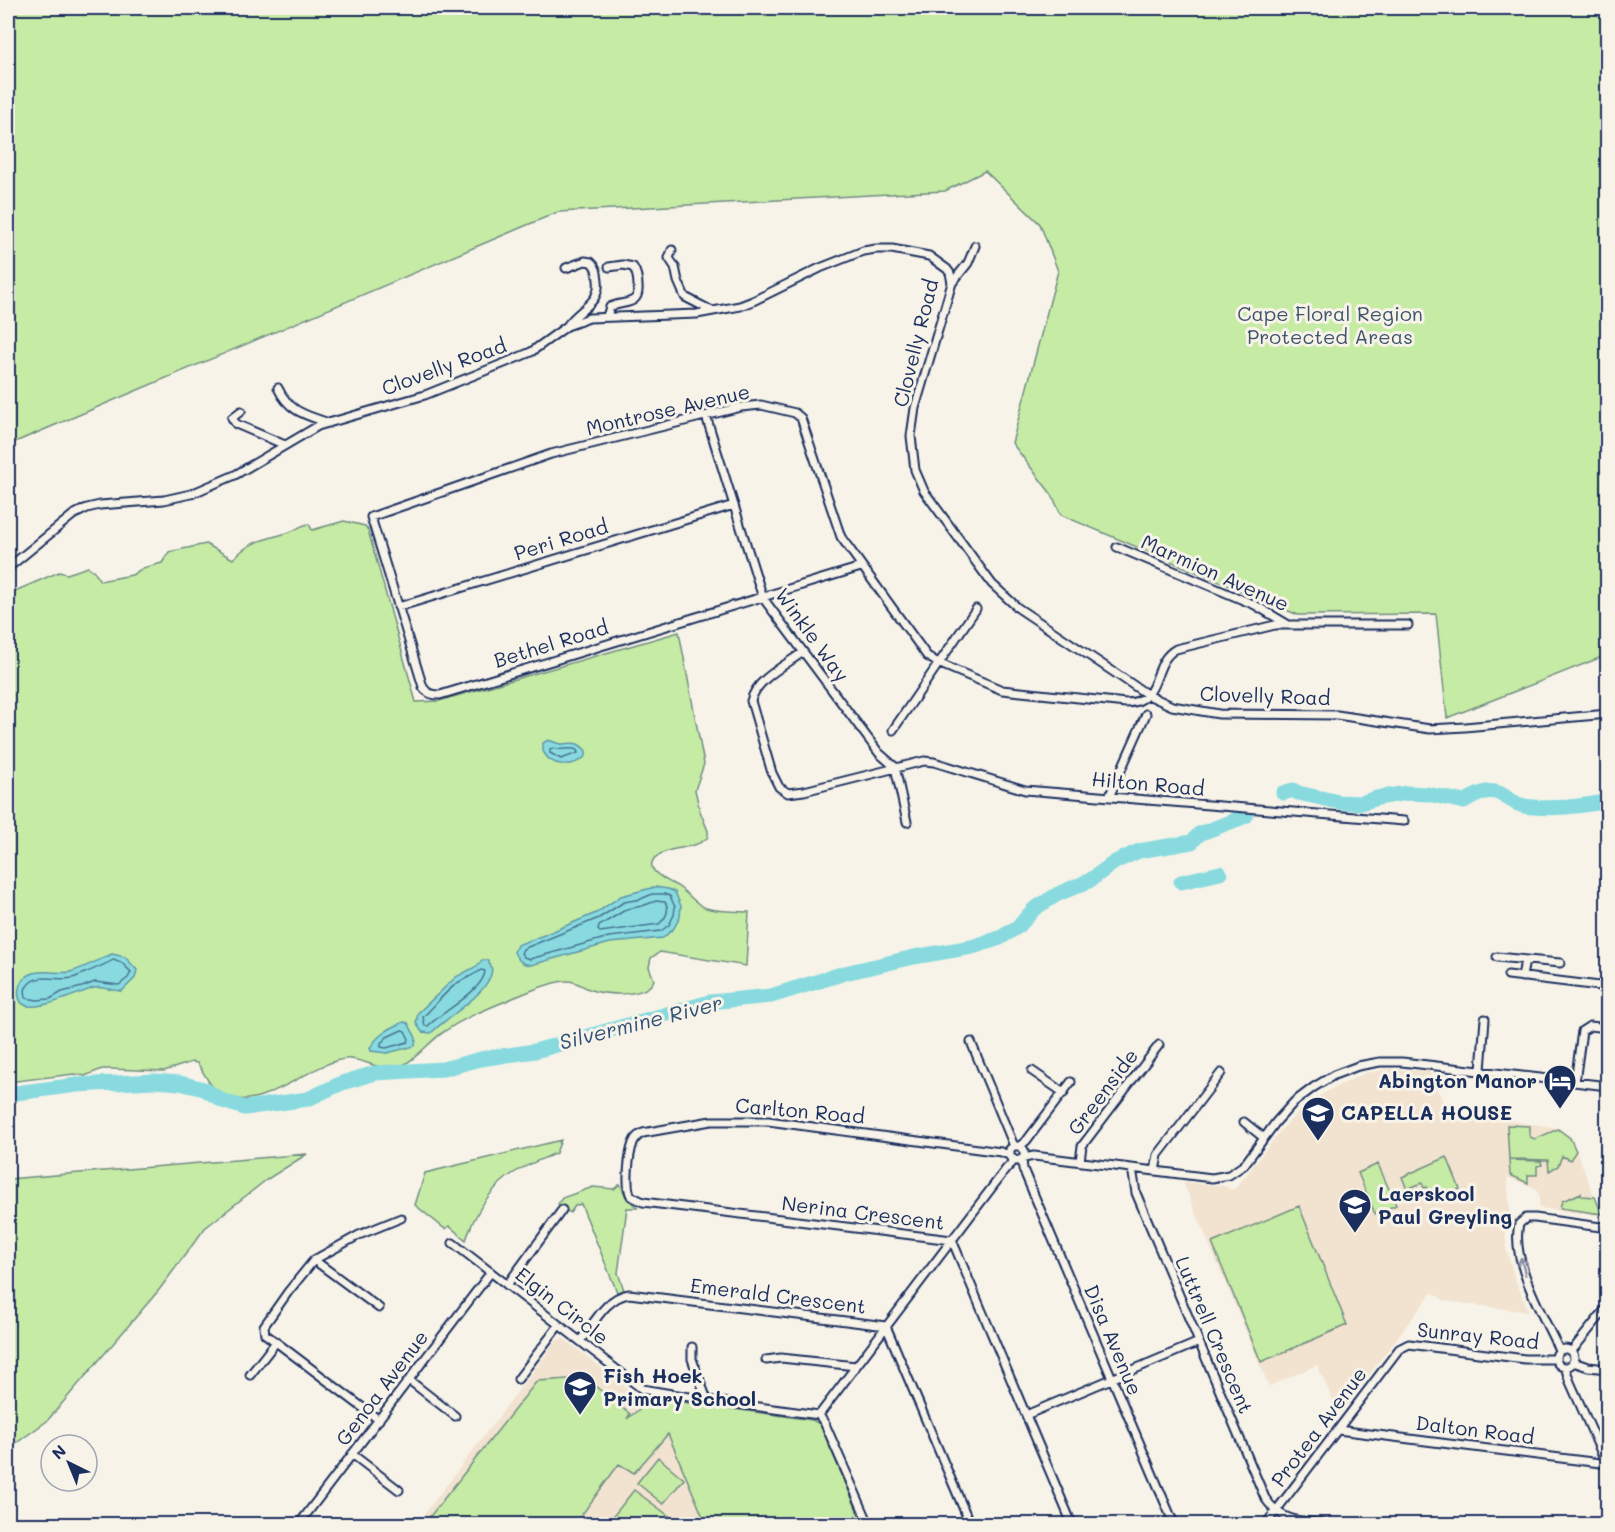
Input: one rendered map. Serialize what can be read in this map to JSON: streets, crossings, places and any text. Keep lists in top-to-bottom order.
{
  "streets": {
    "street": [
      "Clovelly Road",
      "Montrose Avenue",
      "Peri Road",
      "Marmion Avenue",
      "Winkle Way",
      "Bethel Road",
      "Hilton Road",
      "Greenside",
      "Carlton Road",
      "Nerina Crescent",
      "Emerald Crescent",
      "Elgin Circle",
      "Luttrell Crescent",
      "Sunray Road",
      "Disa Avenue",
      "Genoa Avenue",
      "Protea Avenue",
      "Dalton Road"
    ]
  },
  "crossings": [
    ["Clovelly Road", "Montrose Avenue"],
    ["Montrose Avenue", "Winkle Way"],
    ["Montrose Avenue", "Bethel Road"],
    ["Peri Road", "Winkle Way"],
    ["Peri Road", "Bethel Road"],
    ["Winkle Way", "Bethel Road"],
    ["Winkle Way", "Hilton Road"],
    ["Greenside", "Carlton Road"],
    ["Carlton Road", "Nerina Crescent"],
    ["Carlton Road", "Luttrell Crescent"],
    ["Carlton Road", "Disa Avenue"],
    ["Emerald Crescent", "Elgin Circle"],
    ["Elgin Circle", "Genoa Avenue"],
    ["Luttrell Crescent", "Protea Avenue"],
    ["Sunray Road", "Protea Avenue"],
    ["Protea Avenue", "Dalton Road"]
  ],
  "water": ["Silvermine River"],
  "parks": ["Cape Floral Region Protected Areas"],
  "places": {
    "hotel": ["Abington Manor"],
    "school or university": ["CAPELLA HOUSE", "Laerskool Paul Greyling", "Fish Hoek Primary School"]
  },
  "north": "top left"
}
